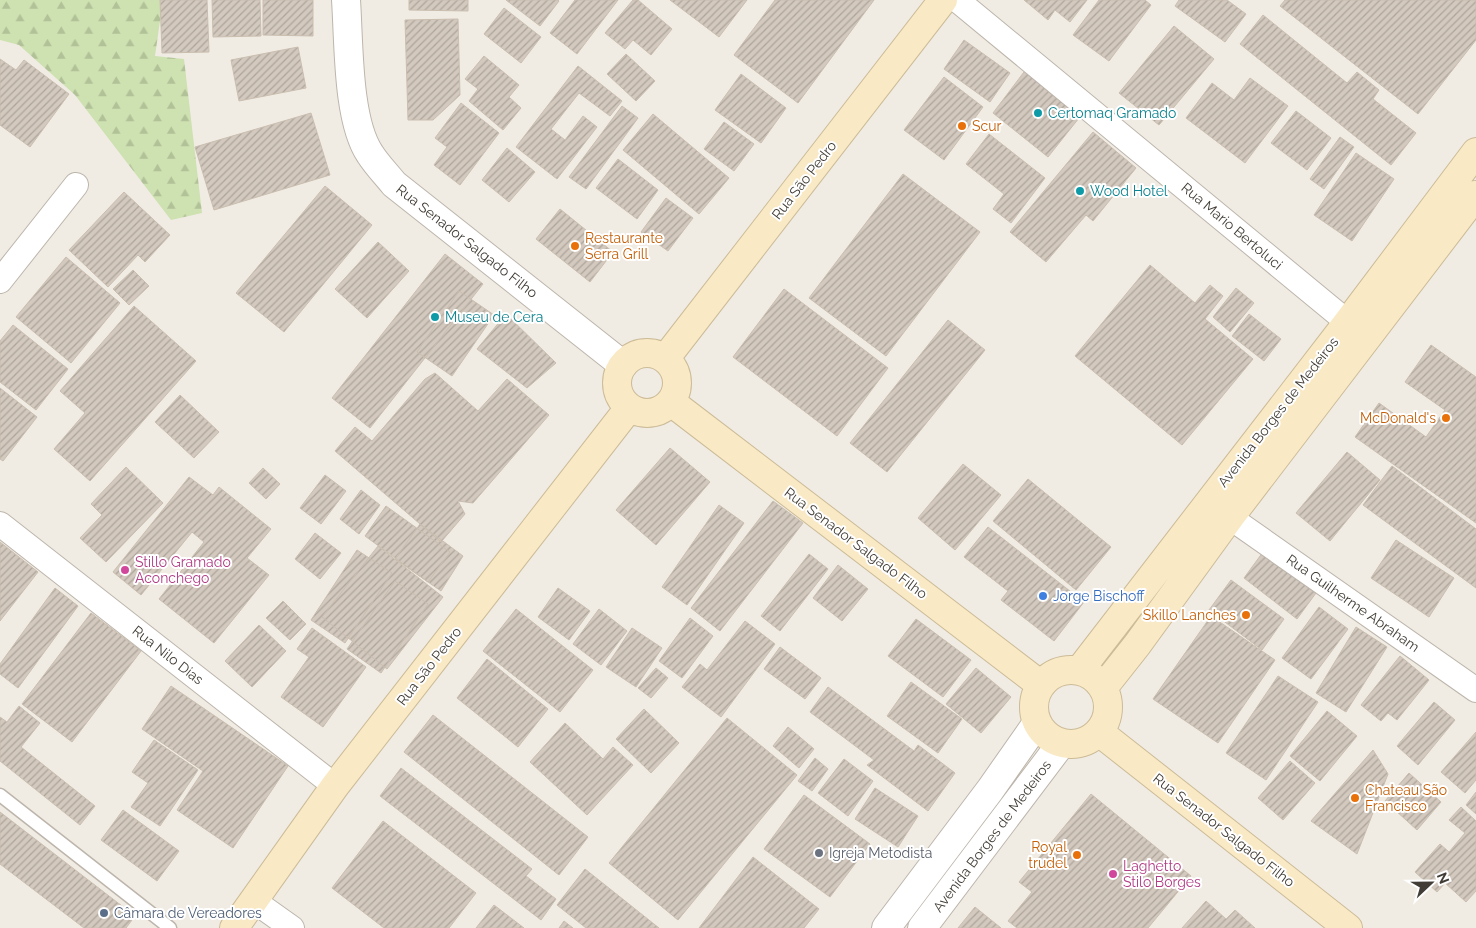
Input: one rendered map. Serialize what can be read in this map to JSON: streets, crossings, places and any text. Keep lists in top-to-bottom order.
{
  "streets": {
    "main road": ["Rua São Pedro", "Rua Senador Salgado Filho", "Avenida Borges de Medeiros"],
    "street": ["Rua Mario Bertoluci", "Rua Guilherme Abraham", "Rua Nilo Dias"]
  },
  "crossings": [
    ["Rua São Pedro", "Rua Senador Salgado Filho"],
    ["Rua São Pedro", "Rua Nilo Dias"],
    ["Rua Mario Bertoluci", "Avenida Borges de Medeiros"],
    ["Rua Senador Salgado Filho", "Avenida Borges de Medeiros"],
    ["Avenida Borges de Medeiros", "Rua Guilherme Abraham"]
  ],
  "places": [
    "Certomaq Gramado",
    "Scur",
    "Wood Hotel",
    "Restaurante Serra Grill",
    "Museu de Cera",
    "McDonald's",
    "Stillo Gramado Aconchego",
    "Jorge Bischoff",
    "Skillo Lanches",
    "Chateau São Francisco",
    "Igreja Metodista",
    "Royal trudel",
    "Laghetto Stilo Borges",
    "Câmara de Vereadores"
  ],
  "north": "right"
}
